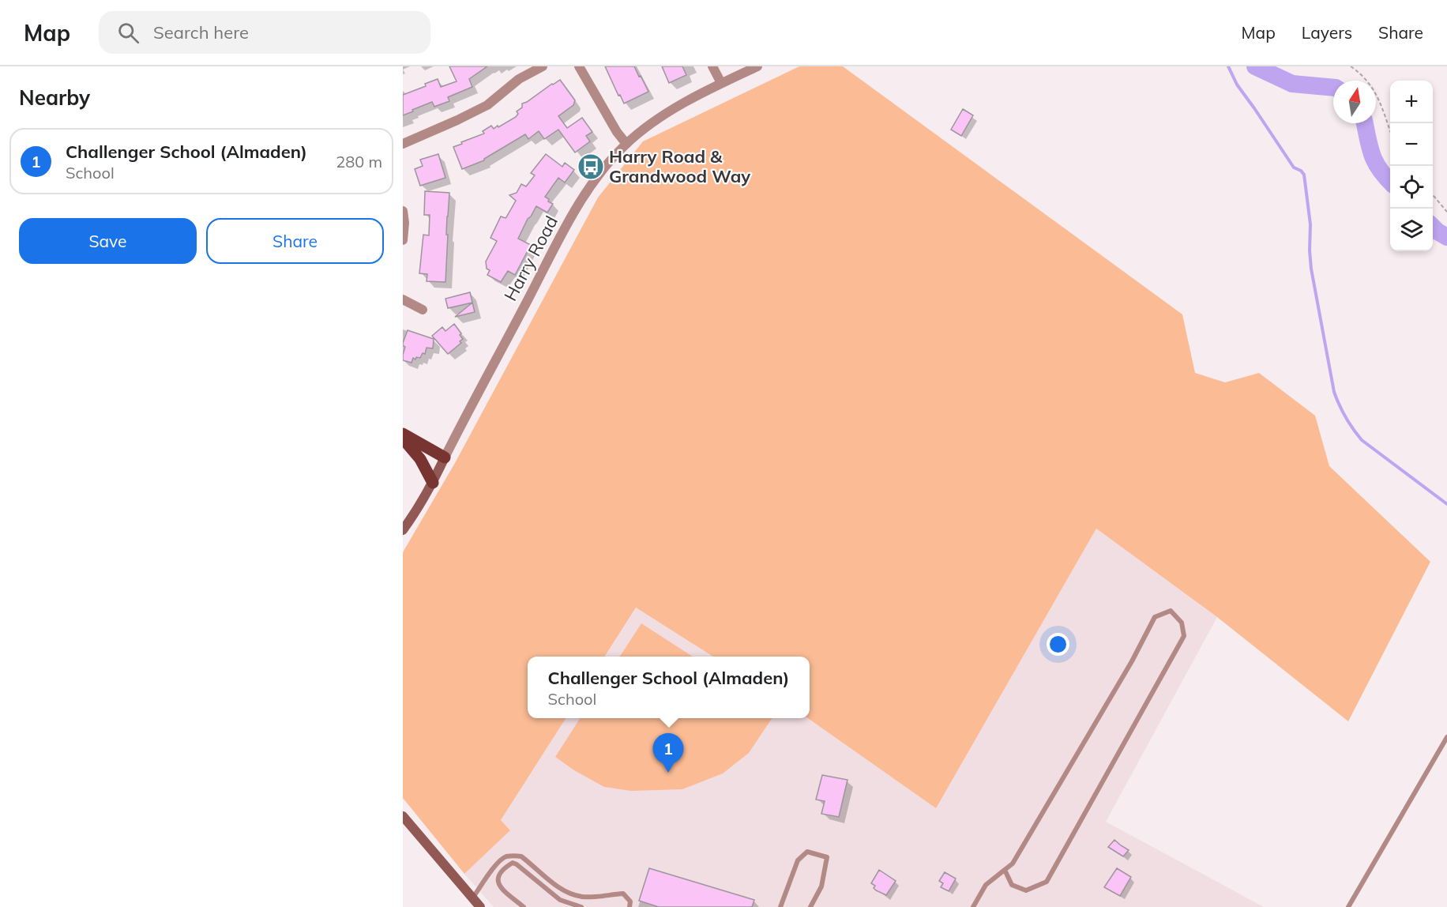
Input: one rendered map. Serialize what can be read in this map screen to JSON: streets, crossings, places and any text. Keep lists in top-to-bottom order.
{
  "streets": {
    "main road": ["Harry Road"]
  },
  "places": {
    "bus stop": ["Harry Road & Grandwood Way"]
  },
  "north": "top",
  "page": {
    "header": "Map",
    "search": "Search here",
    "nav": ["Map", "Layers", "Share"],
    "heading": "Nearby",
    "map_buttons": ["+", "−"],
    "list": [
      {
        "mark": "1",
        "name": "Challenger School (Almaden)",
        "note": "School",
        "value": "280 m"
      }
    ],
    "buttons": ["Save", "Share"],
    "popup": ["Challenger School (Almaden)", "School"],
    "pins": "1"
  }
}
